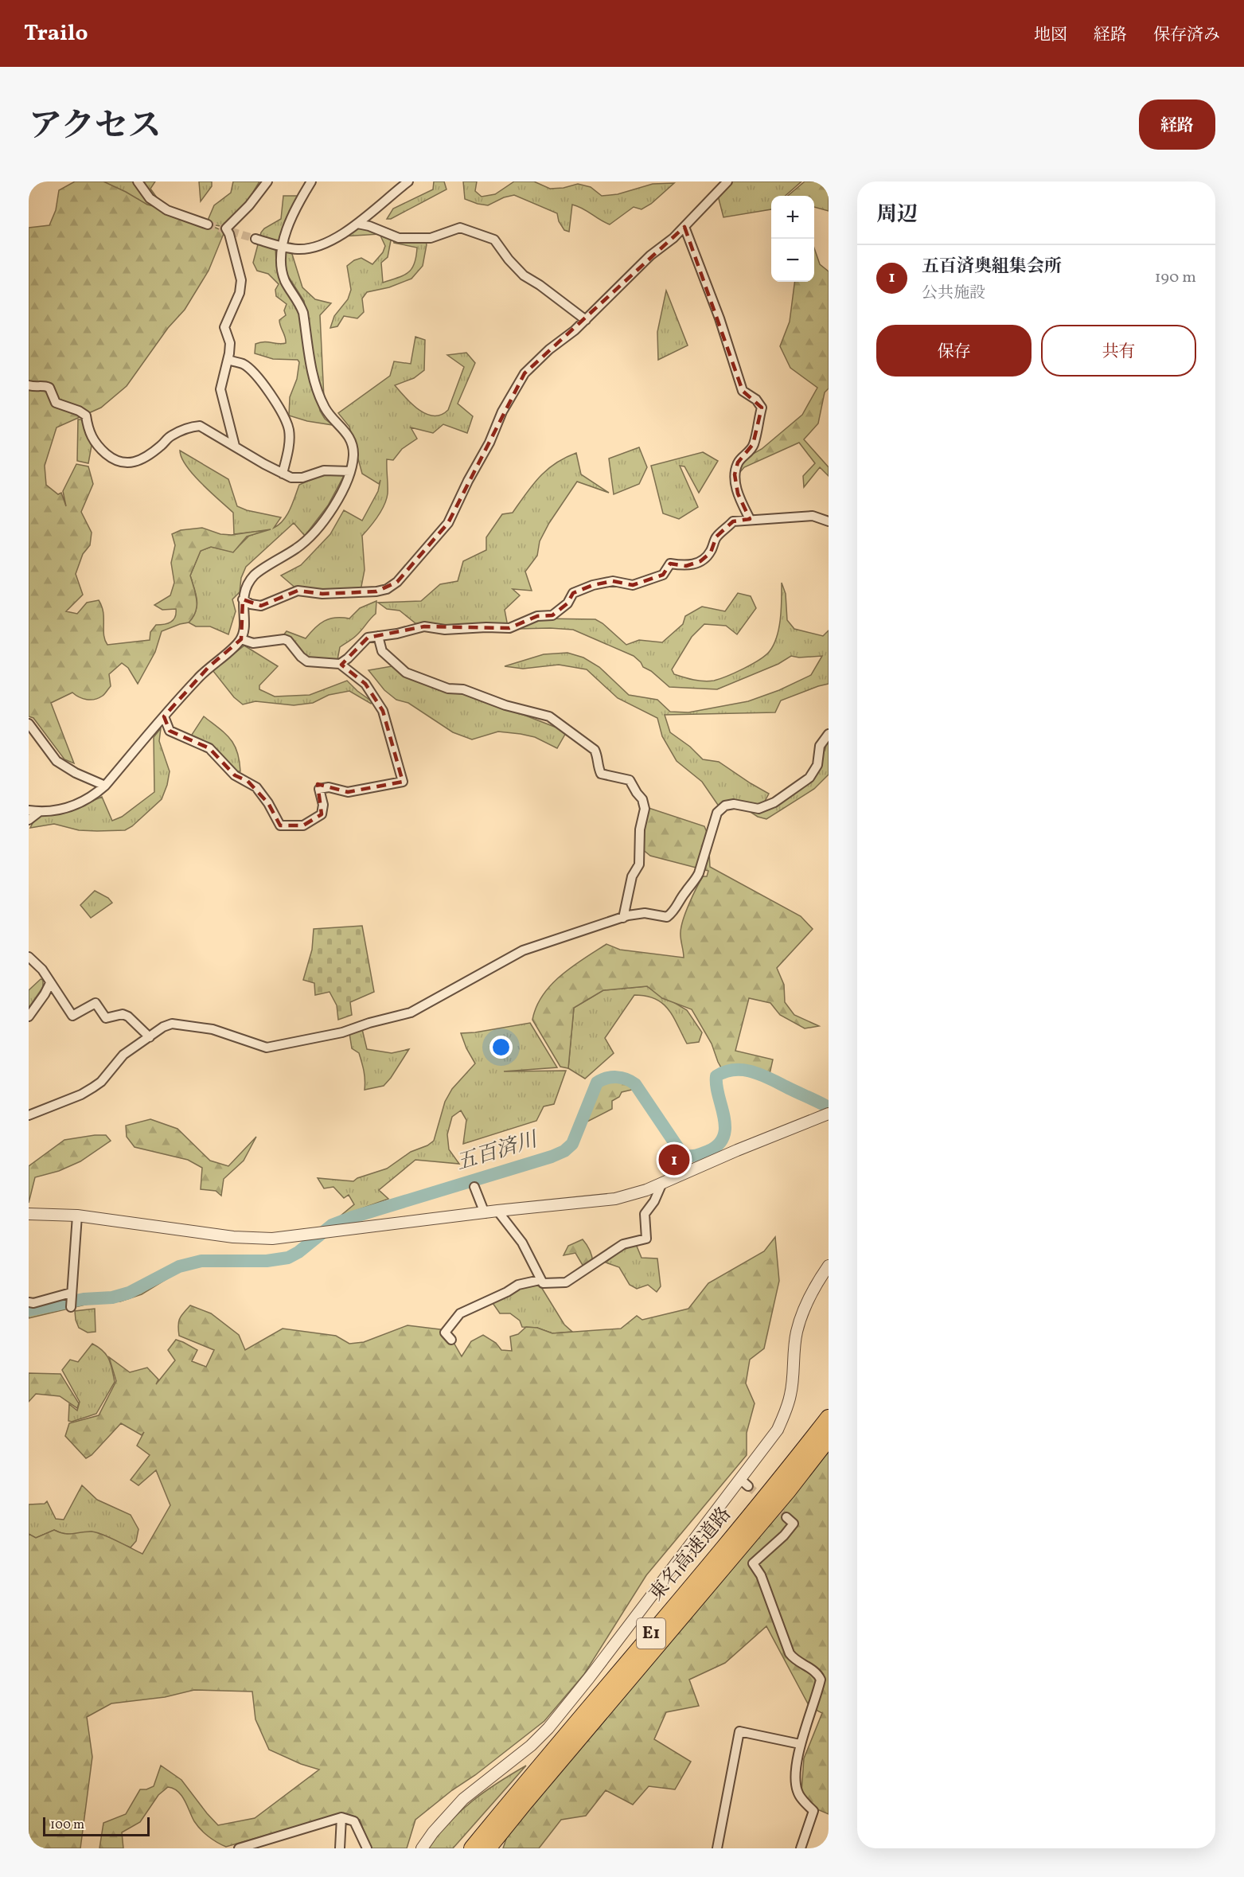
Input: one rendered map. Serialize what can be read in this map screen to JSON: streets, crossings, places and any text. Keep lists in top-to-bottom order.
{
  "streets": {
    "highway": ["東名高速道路", "E1"]
  },
  "water": ["五百済川"],
  "scale_bar": "100 m",
  "page": {
    "header": "Trailo",
    "nav": ["地図", "経路", "保存済み"],
    "title": "アクセス",
    "buttons": [
      "経路",
      ["保存", "共有"]
    ],
    "heading": "周辺",
    "map_buttons": ["+", "−"],
    "list": [
      {
        "mark": "1",
        "name": "五百済奥組集会所",
        "note": "公共施設",
        "value": "190 m"
      }
    ],
    "pins": "1",
    "scale": "100 m"
  }
}
